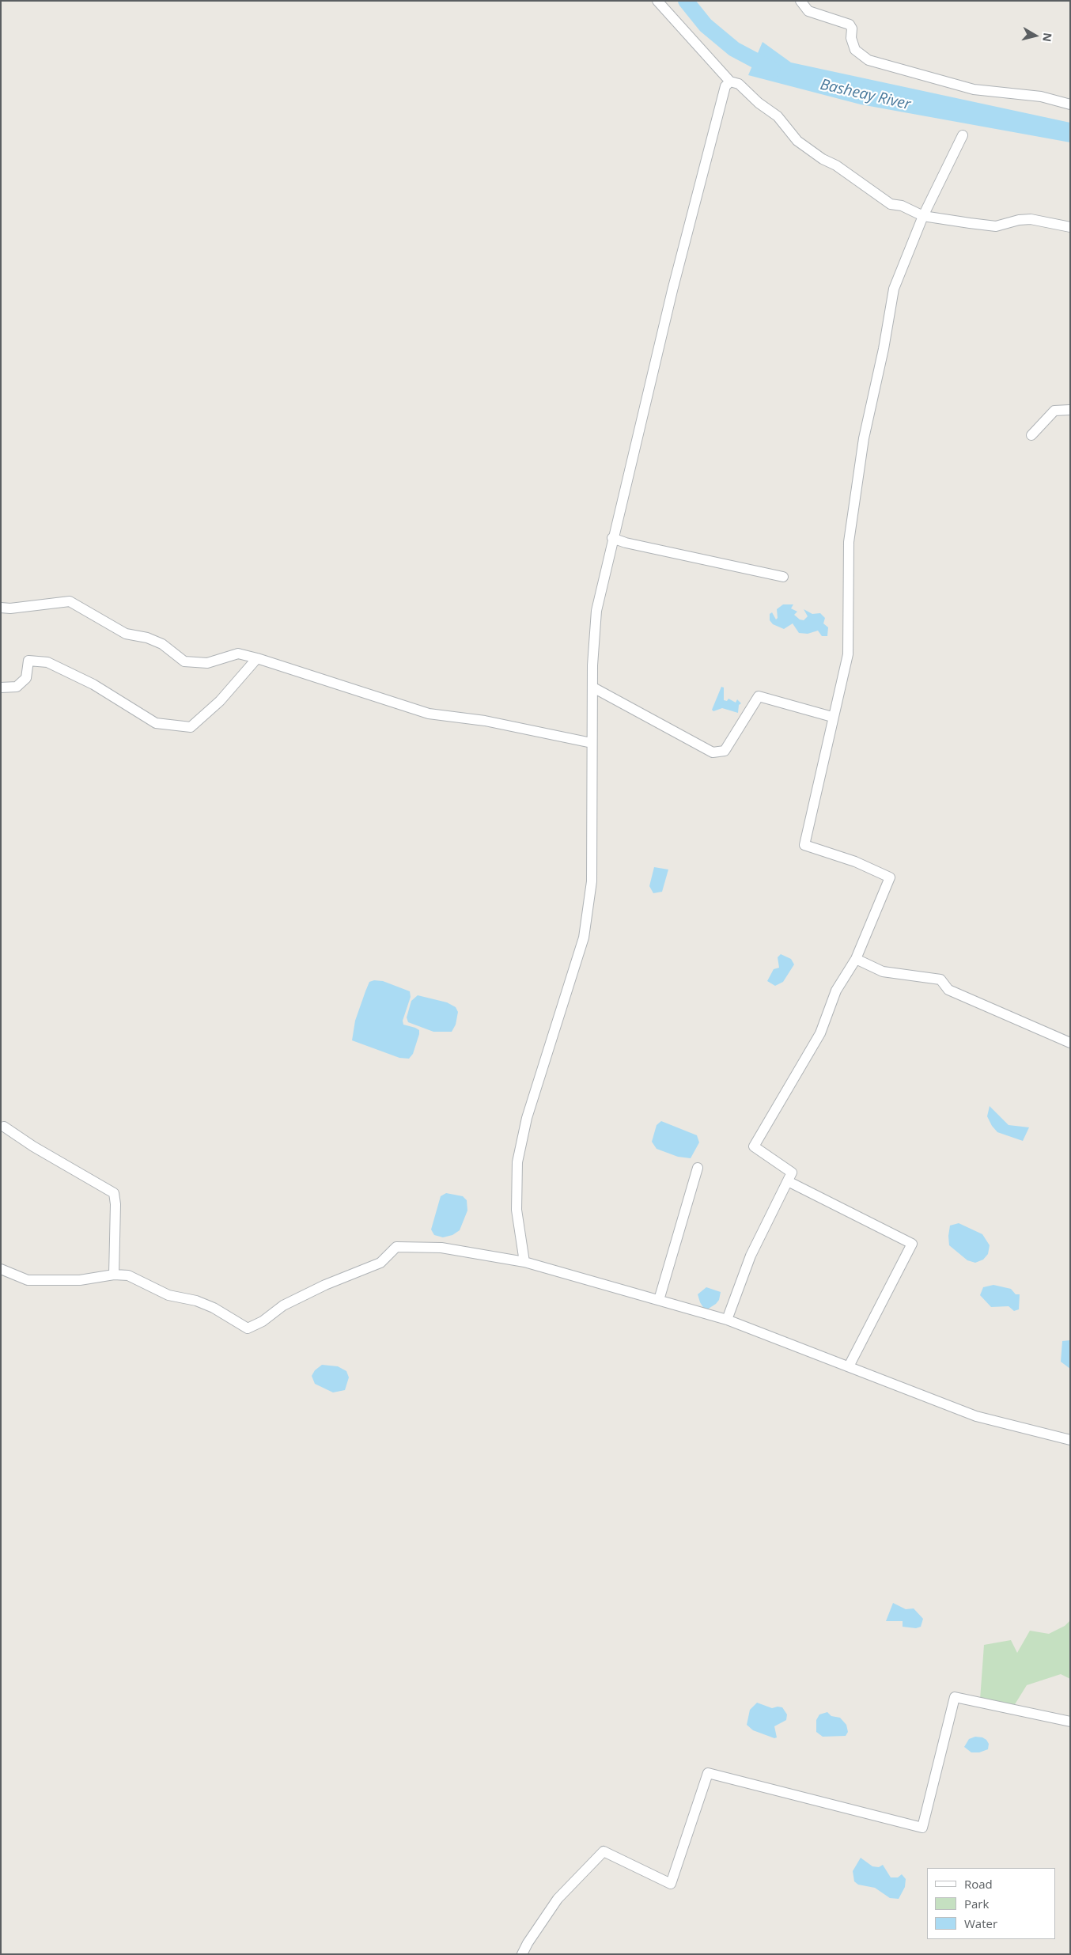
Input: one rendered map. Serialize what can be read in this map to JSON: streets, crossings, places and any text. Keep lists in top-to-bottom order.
{
  "water": ["Basheay River"],
  "legend": ["Road", "Park", "Water"],
  "north": "right"
}
